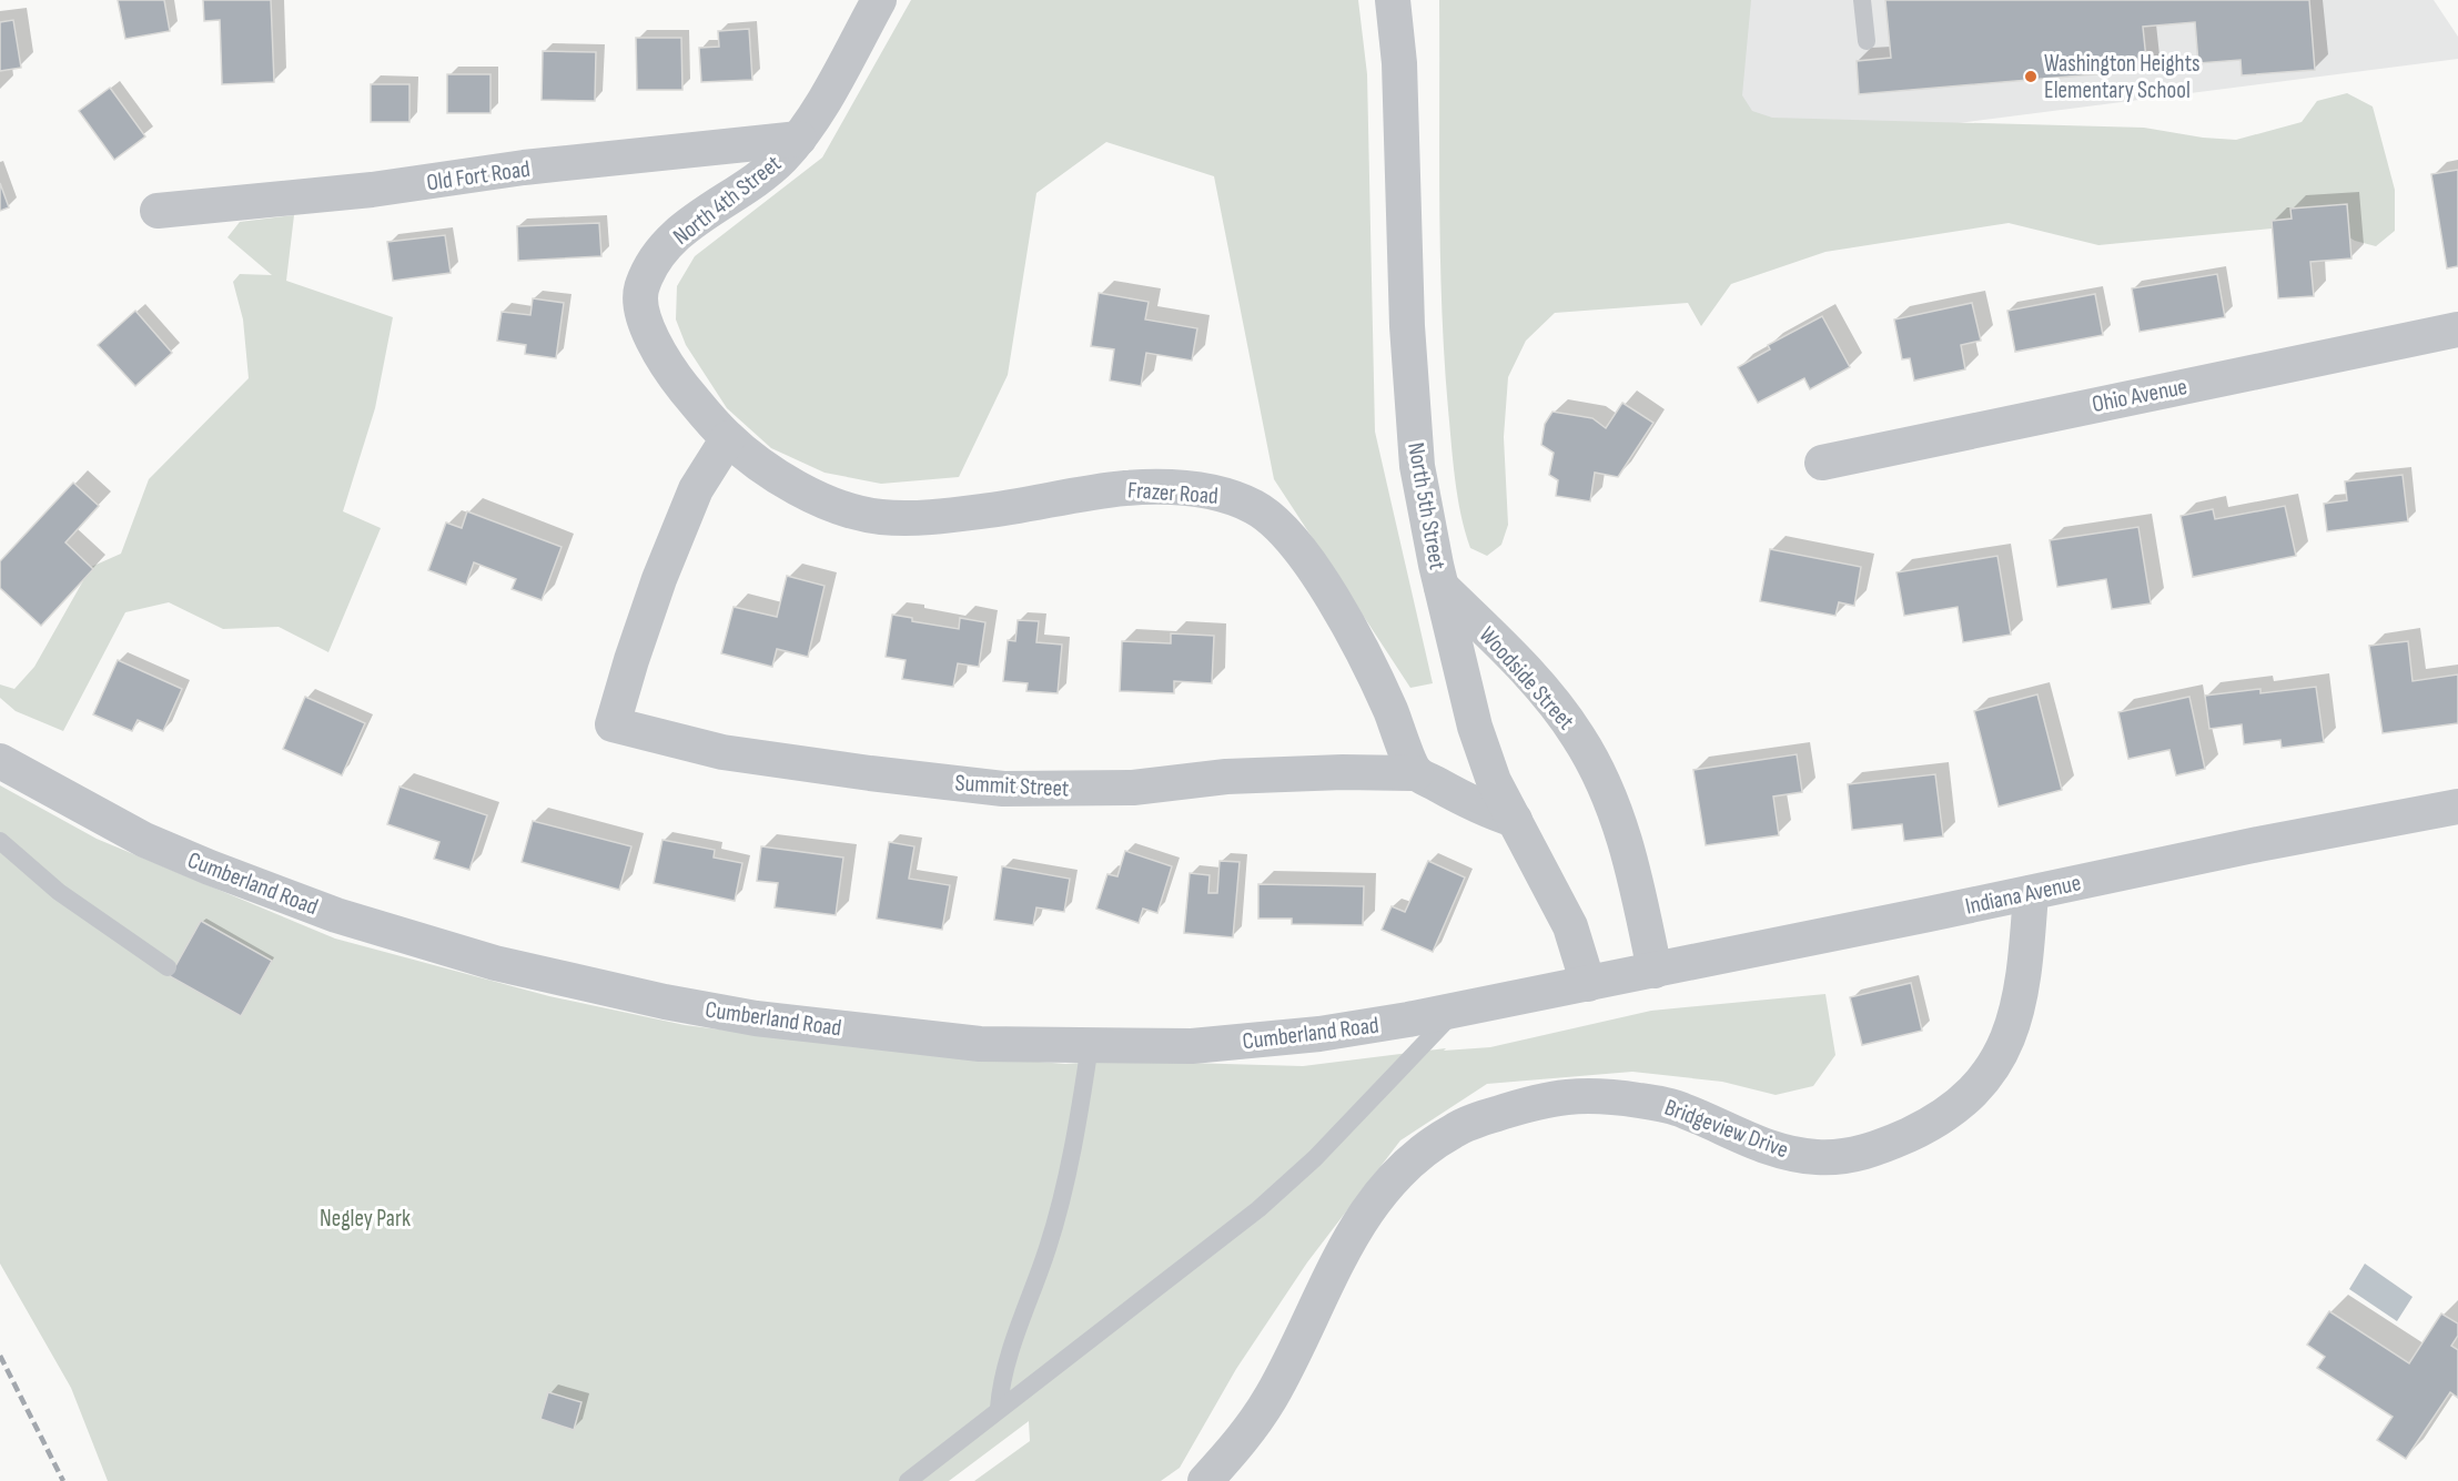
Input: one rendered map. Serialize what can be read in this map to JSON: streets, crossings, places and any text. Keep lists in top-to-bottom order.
{
  "streets": {
    "street": [
      "Old Fort Road",
      "North 4th Street",
      "Ohio Avenue",
      "Frazer Road",
      "North 5th Street",
      "Woodside Street",
      "Summit Street",
      "Cumberland Road",
      "Indiana Avenue",
      "Bridgeview Drive"
    ]
  },
  "crossings": [
    ["Old Fort Road", "North 4th Street"],
    ["North 4th Street", "Frazer Road"],
    ["North 4th Street", "Summit Street"],
    ["Frazer Road", "Summit Street"],
    ["North 5th Street", "Woodside Street"],
    ["North 5th Street", "Cumberland Road"],
    ["North 5th Street", "Indiana Avenue"],
    ["Woodside Street", "Indiana Avenue"],
    ["Cumberland Road", "Indiana Avenue"],
    ["Indiana Avenue", "Bridgeview Drive"]
  ],
  "parks": ["Negley Park"],
  "places": ["Washington Heights Elementary School"]
}
